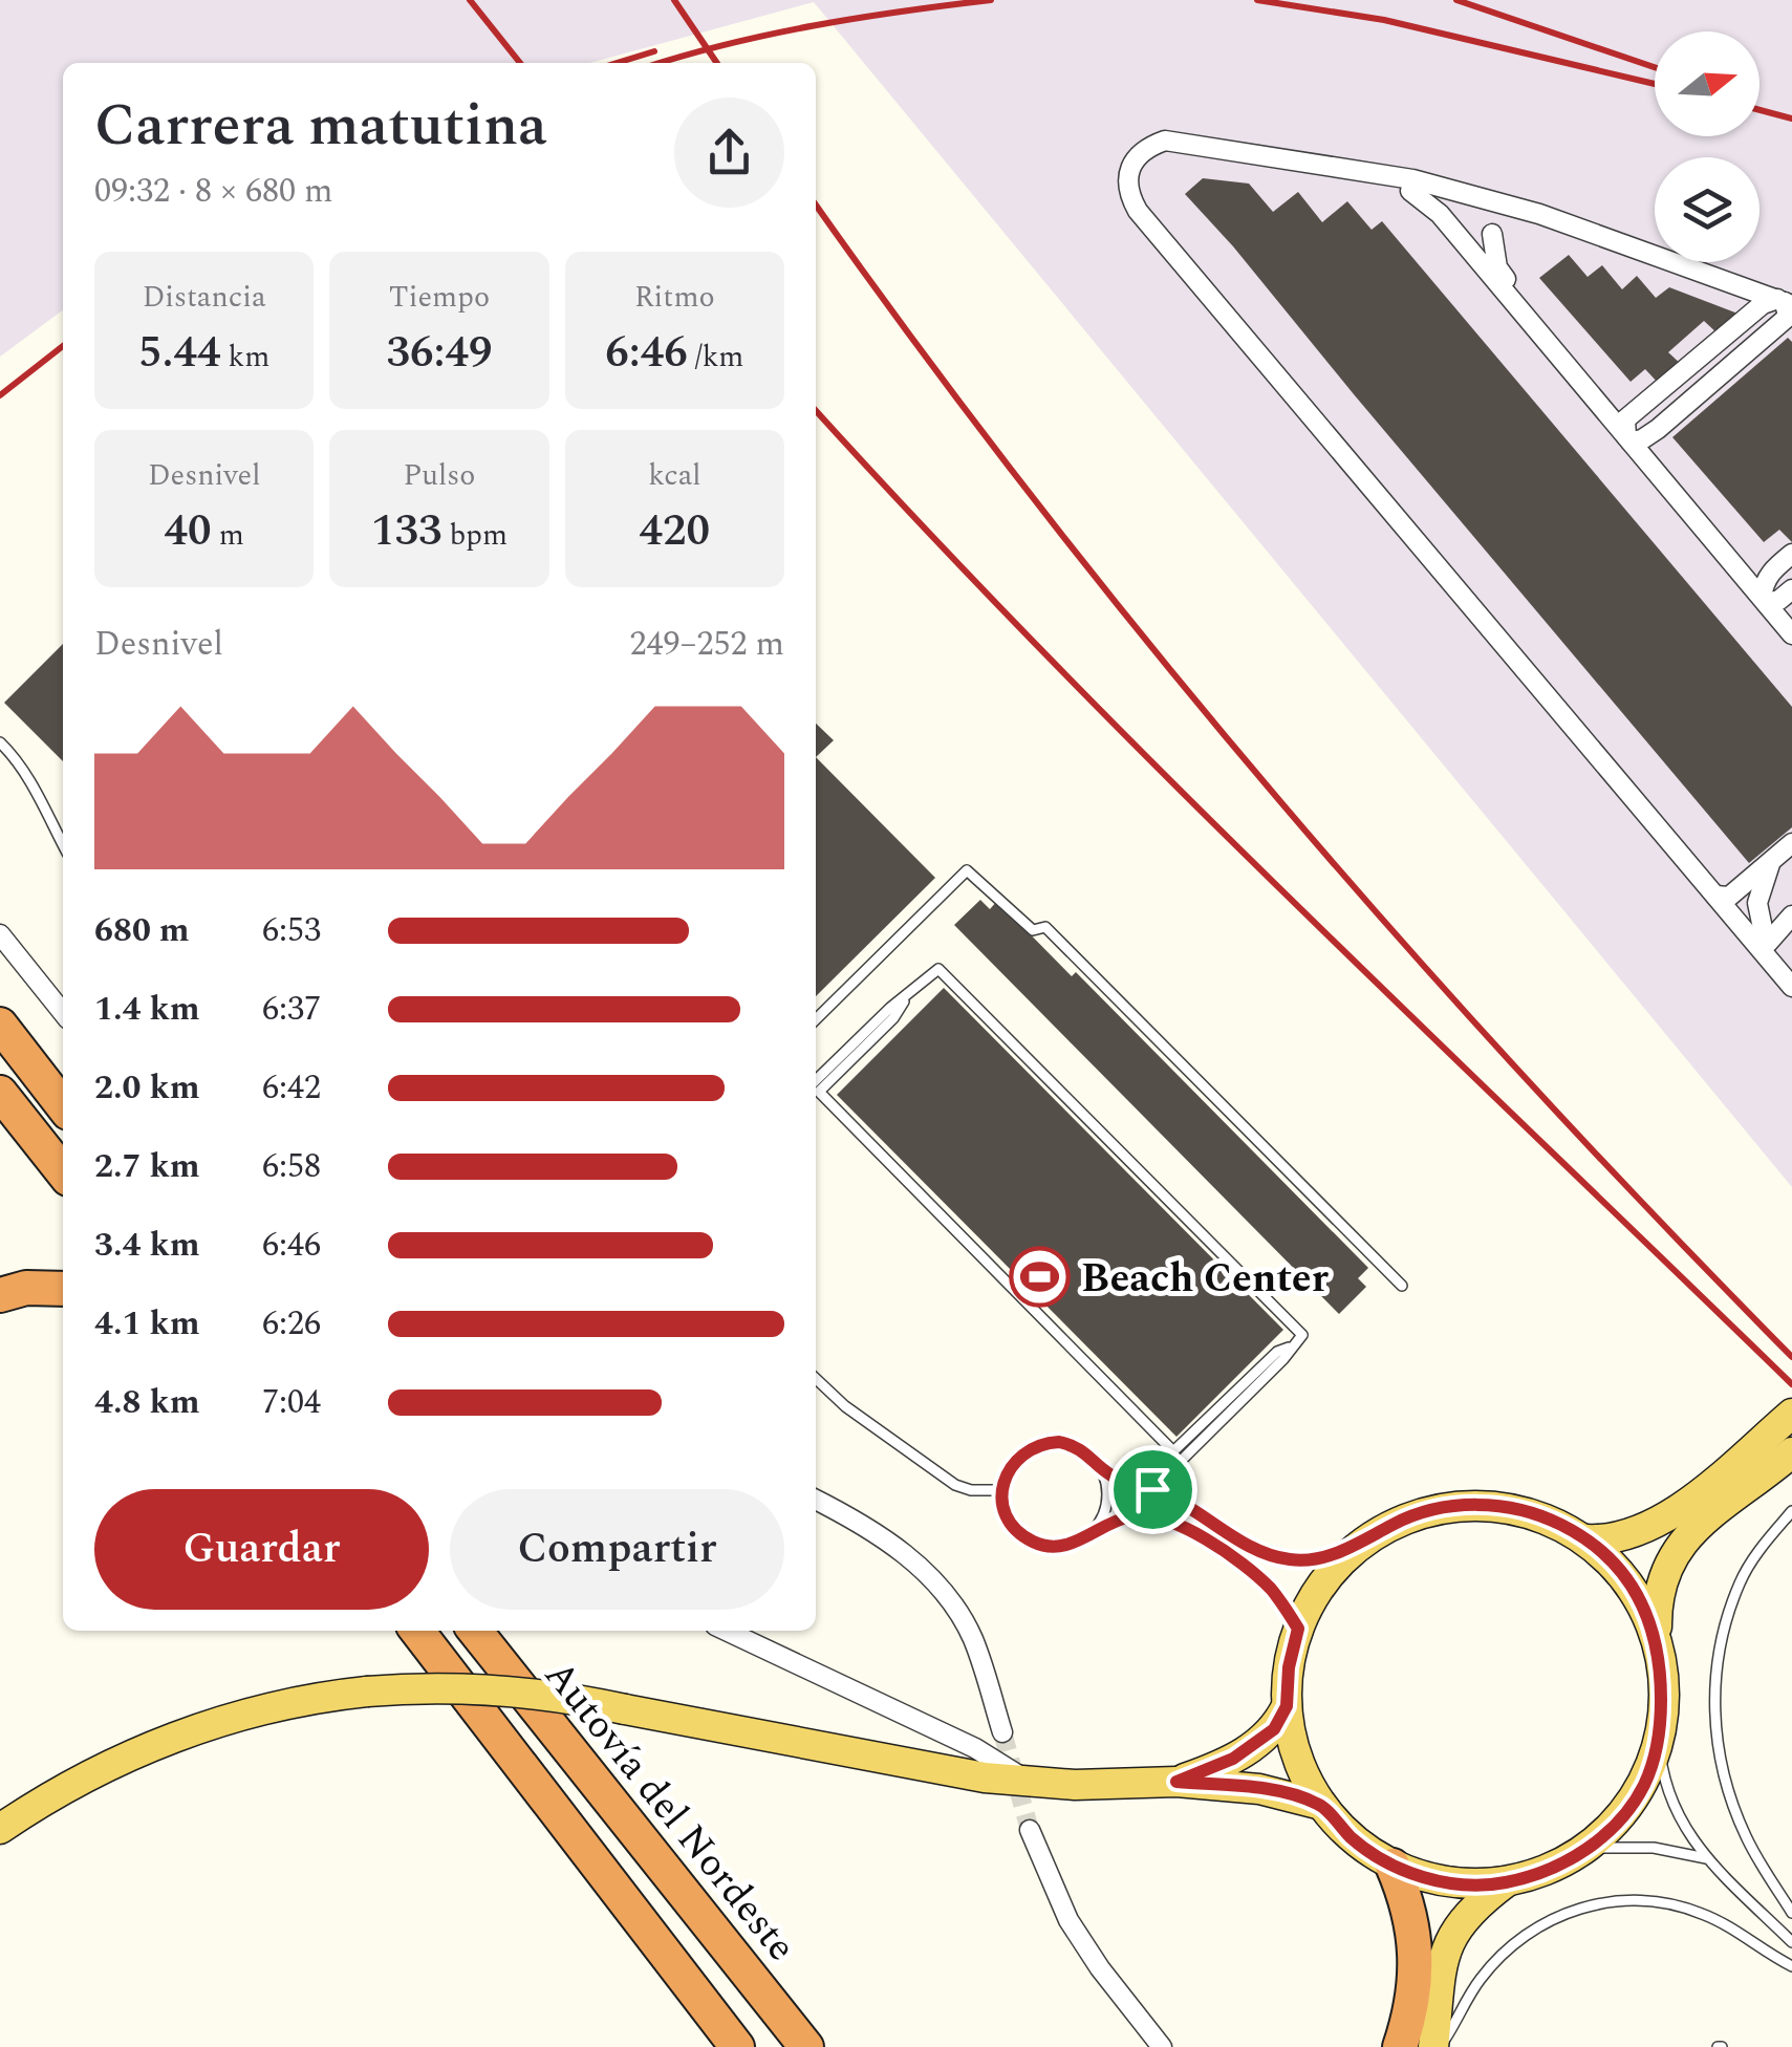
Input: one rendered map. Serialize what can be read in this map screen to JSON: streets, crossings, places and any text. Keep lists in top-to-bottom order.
{
  "streets": {
    "highway": ["Autovía del Nordeste"]
  },
  "places": {
    "sports": ["Beach Center"]
  },
  "north": "right",
  "page": {
    "heading": ["Carrera matutina", "09:32 · 8 × 680 m"],
    "stats": [
      ["Distancia", "5.44 km"],
      ["Tiempo", "36:49"],
      ["Ritmo", "6:46 /km"],
      ["Desnivel", "40 m"],
      ["Pulso", "133 bpm"],
      ["kcal", "420"]
    ],
    "chart": ["Desnivel", "249–252 m"],
    "list": [
      {
        "name": "680 m",
        "note": "6:53"
      },
      {
        "name": "1.4 km",
        "note": "6:37"
      },
      {
        "name": "2.0 km",
        "note": "6:42"
      },
      {
        "name": "2.7 km",
        "note": "6:58"
      },
      {
        "name": "3.4 km",
        "note": "6:46"
      },
      {
        "name": "4.1 km",
        "note": "6:26"
      },
      {
        "name": "4.8 km",
        "note": "7:04"
      }
    ],
    "buttons": ["Guardar", "Compartir"]
  }
}
